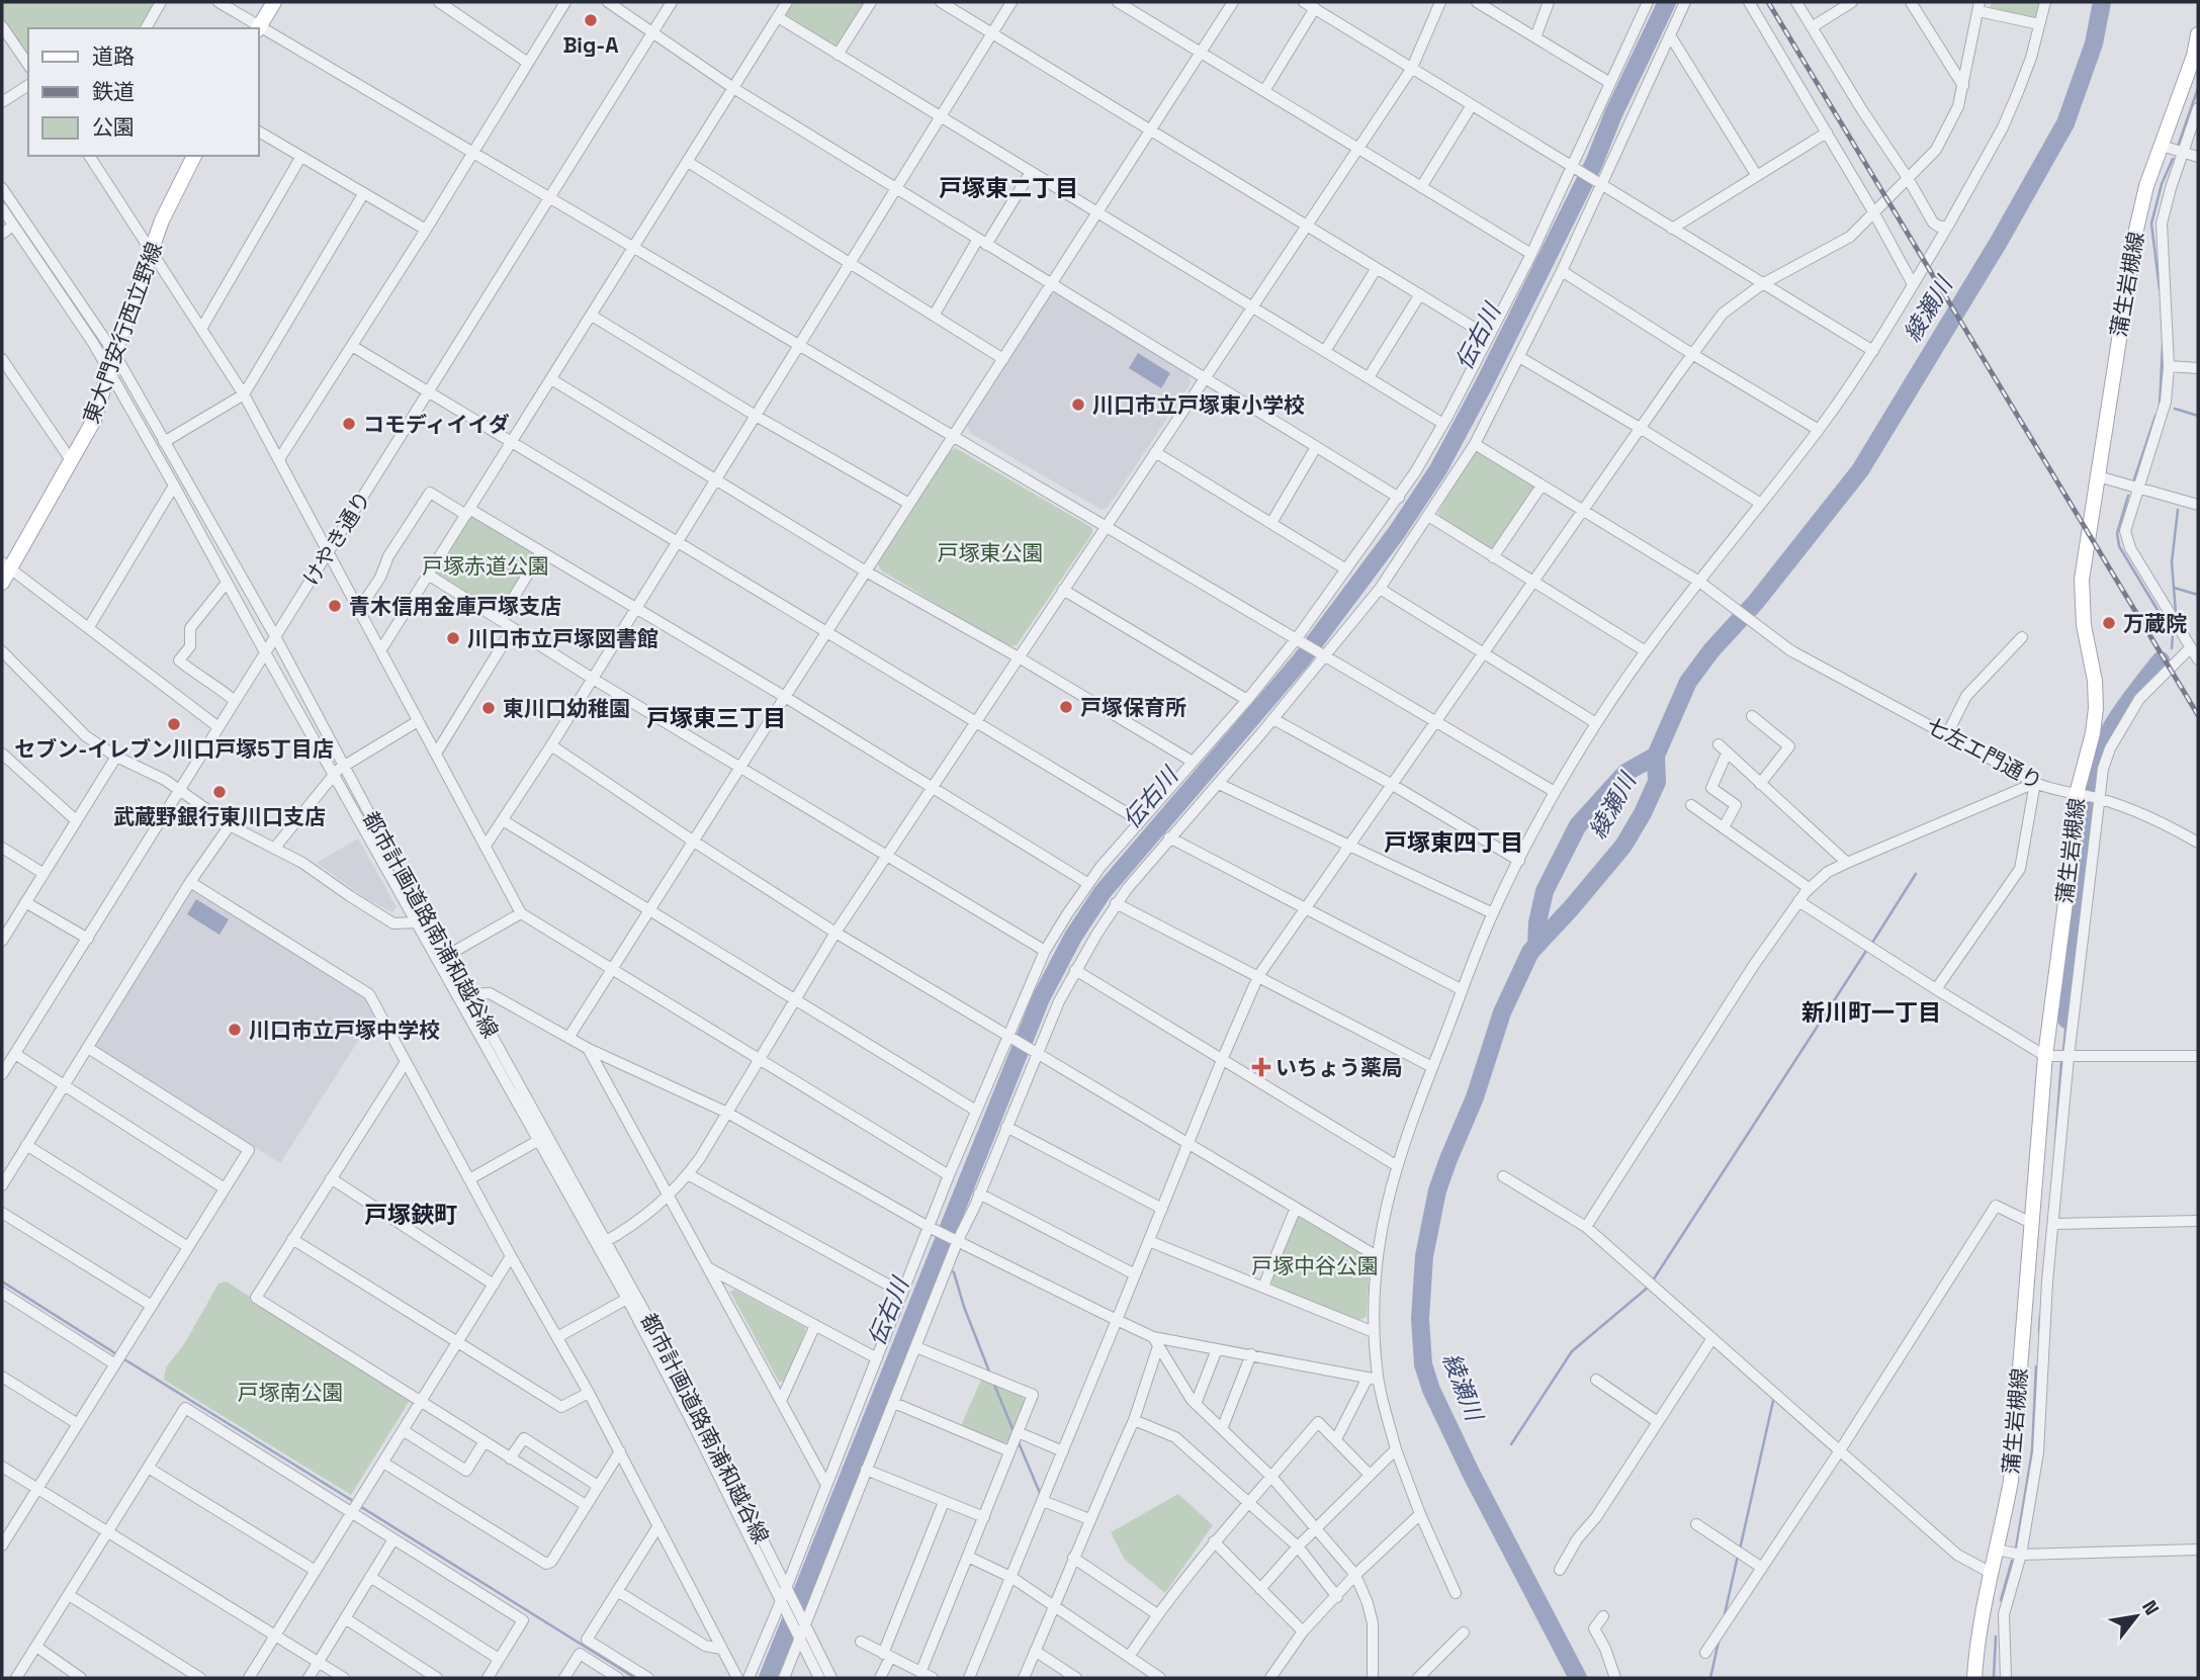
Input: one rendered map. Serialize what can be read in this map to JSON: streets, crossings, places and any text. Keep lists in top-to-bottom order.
{
  "streets": {
    "main road": ["蒲生岩槻線", "東大門安行西立野線"],
    "street": ["けやき通り", "七左エ門通り", "都市計画道路南浦和越谷線"]
  },
  "crossings": [
    ["蒲生岩槻線", "七左エ門通り"],
    ["東大門安行西立野線", "都市計画道路南浦和越谷線"],
    ["けやき通り", "都市計画道路南浦和越谷線"]
  ],
  "districts": [
    "戸塚東二丁目",
    "戸塚東三丁目",
    "戸塚東四丁目",
    "新川町一丁目",
    "戸塚鋏町"
  ],
  "water": ["綾瀬川", "伝右川"],
  "parks": [
    "戸塚東公園",
    "戸塚赤道公園",
    "戸塚中谷公園",
    "戸塚南公園"
  ],
  "places": {
    "other": [
      "Big-A",
      "川口市立戸塚東小学校",
      "コモディイイダ",
      "青木信用金庫戸塚支店",
      "万蔵院",
      "川口市立戸塚図書館",
      "戸塚保育所",
      "東川口幼稚園",
      "セブン-イレブン川口戸塚5丁目店",
      "武蔵野銀行東川口支店",
      "川口市立戸塚中学校"
    ],
    "health": ["いちょう薬局"]
  },
  "legend": ["道路", "鉄道", "公園"],
  "north": "top right"
}
